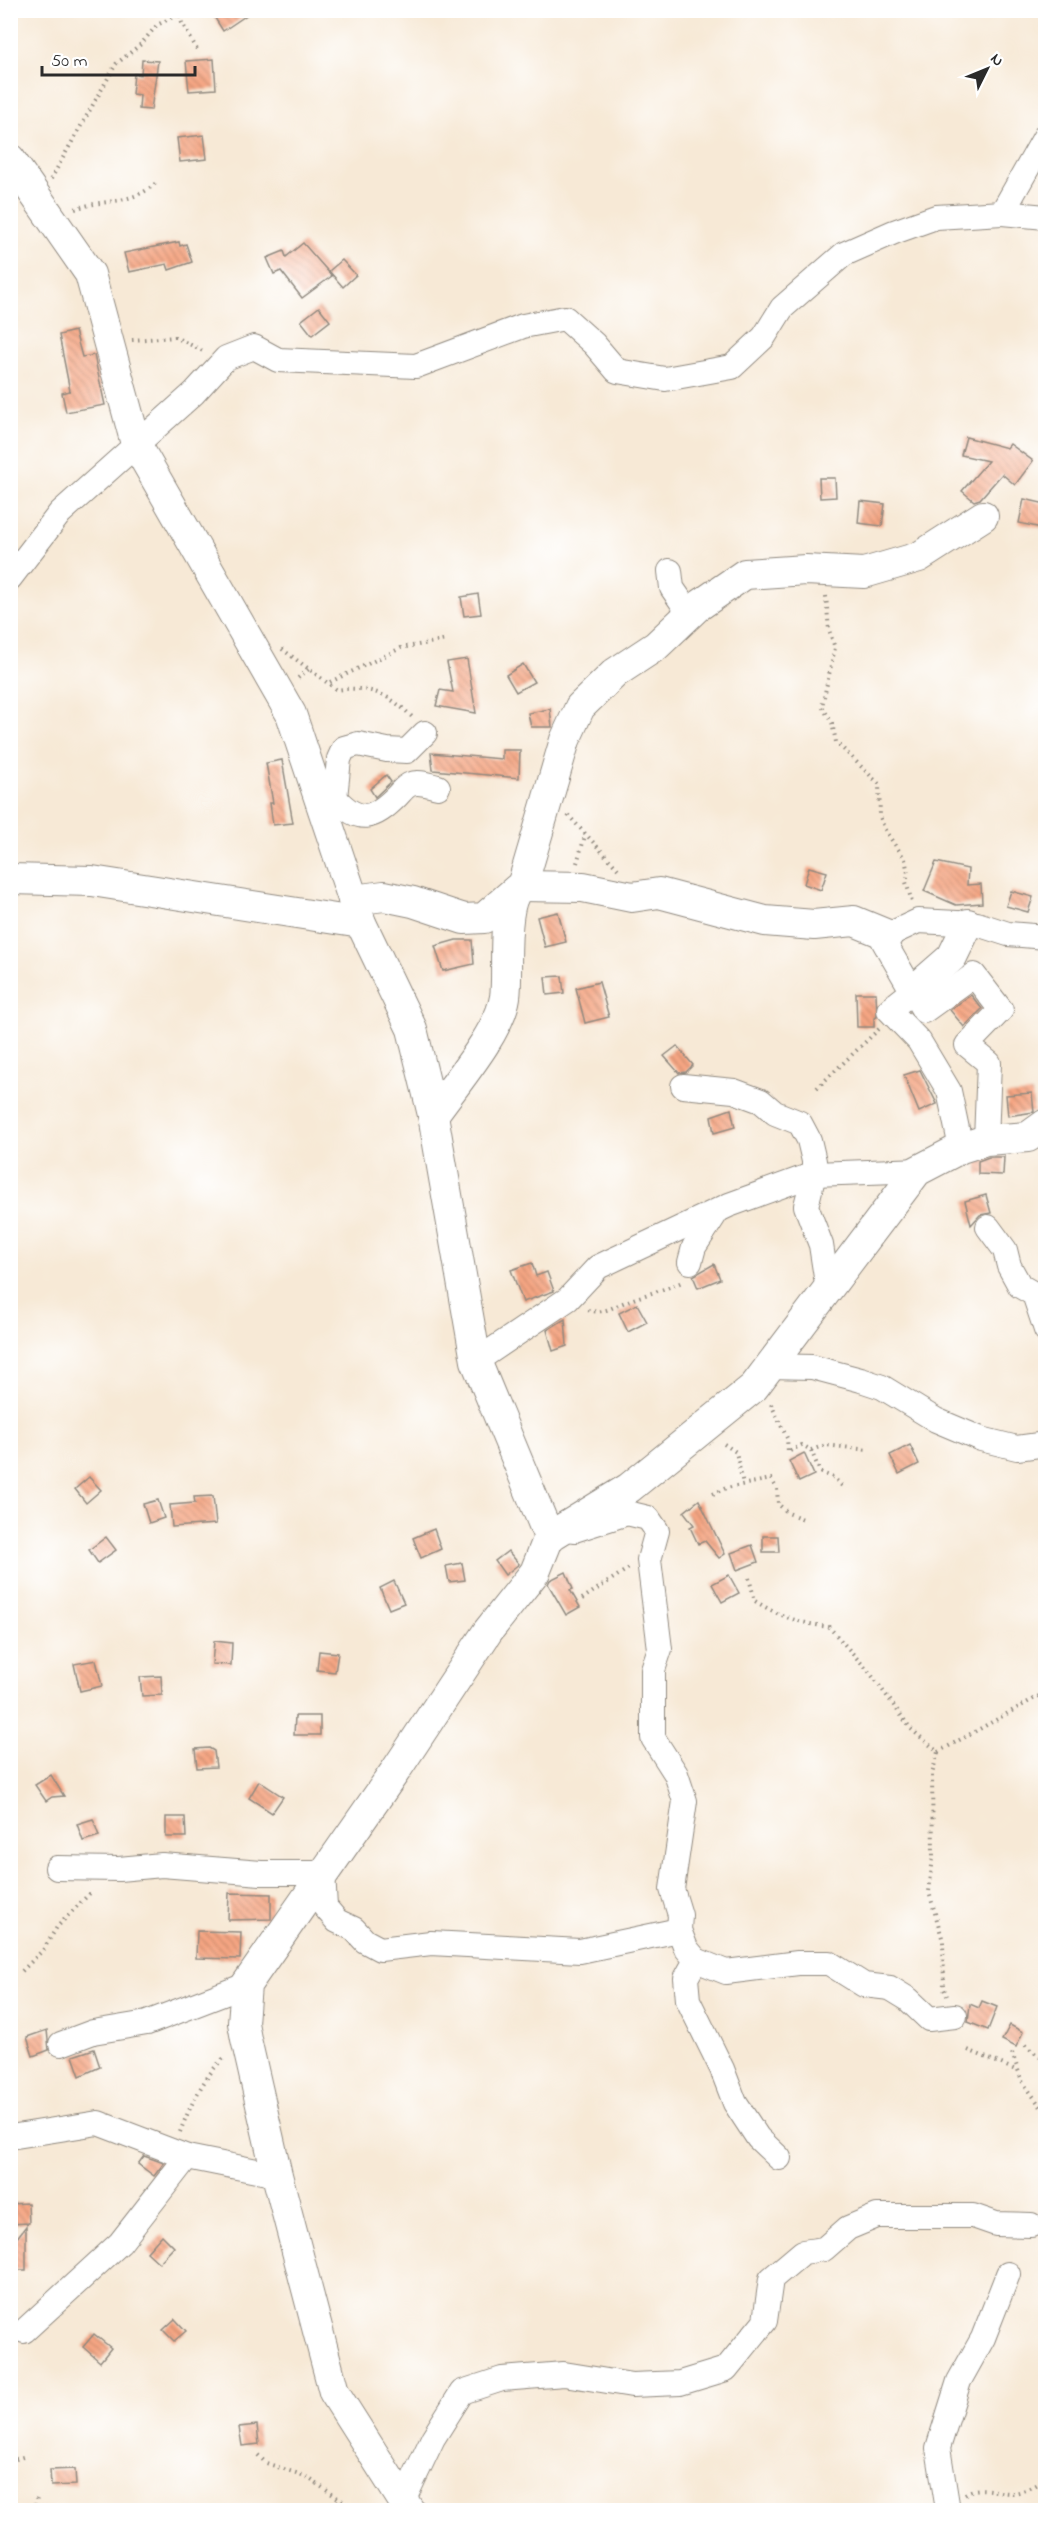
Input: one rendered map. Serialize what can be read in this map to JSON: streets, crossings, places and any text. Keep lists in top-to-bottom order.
{
  "scale_bar": "50 m",
  "north": "top right"
}
